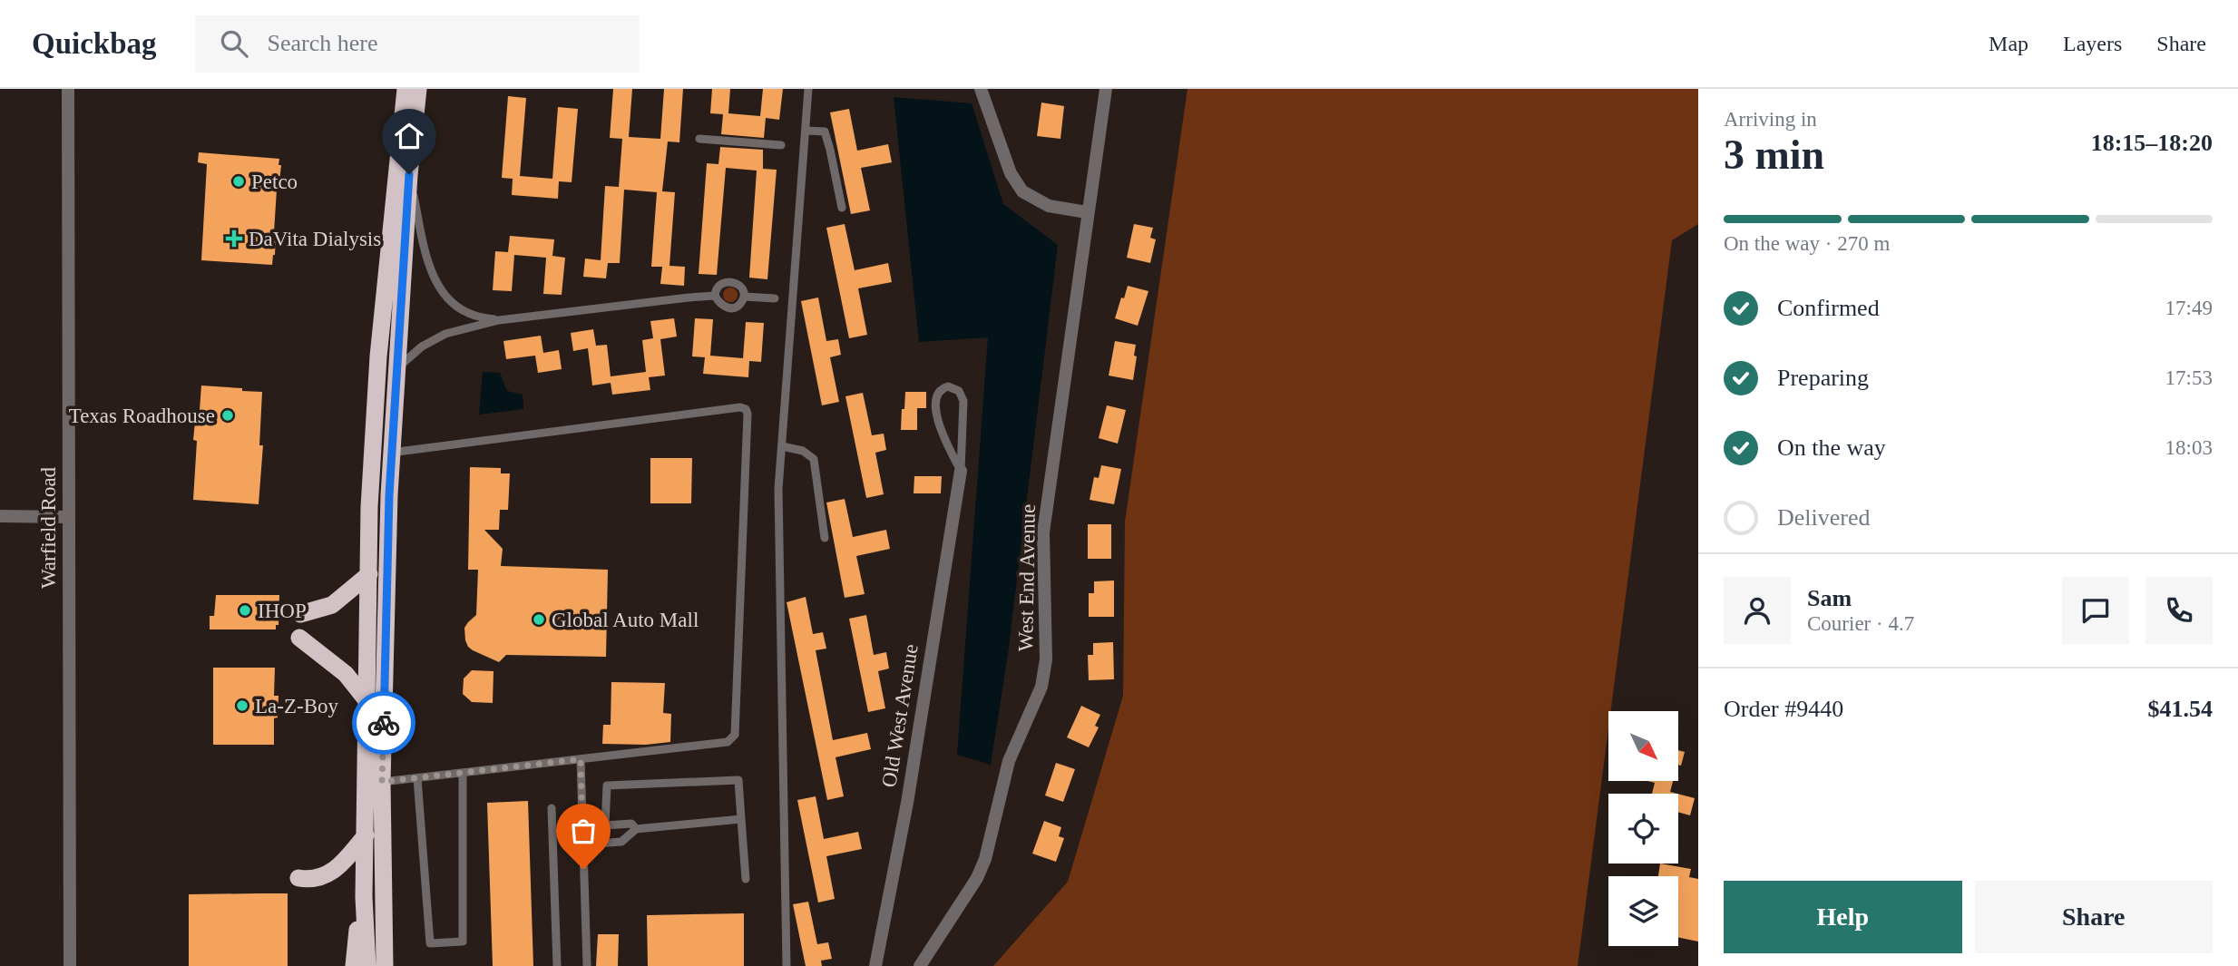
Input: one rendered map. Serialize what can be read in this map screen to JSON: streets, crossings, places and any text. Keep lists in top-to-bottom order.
{
  "streets": {
    "street": ["Warfield Road", "West End Avenue", "Old West Avenue"]
  },
  "places": {
    "other": [
      "Petco",
      "Texas Roadhouse",
      "IHOP",
      "Global Auto Mall",
      "La-Z-Boy"
    ],
    "health": ["DaVita Dialysis"]
  },
  "north": "bottom right",
  "page": {
    "header": "Quickbag",
    "search": "Search here",
    "nav": ["Map", "Layers", "Share"],
    "heading": ["3 min", "Arriving in", "18:15–18:20"],
    "panel": [
      "Sam",
      "Courier · 4.7",
      "Order #9440",
      "$41.54"
    ],
    "bar": "On the way · 270 m",
    "list": [
      ["Confirmed", "17:49"],
      ["Preparing", "17:53"],
      ["On the way", "18:03"],
      "Delivered"
    ],
    "buttons": ["Help", "Share"]
  }
}
